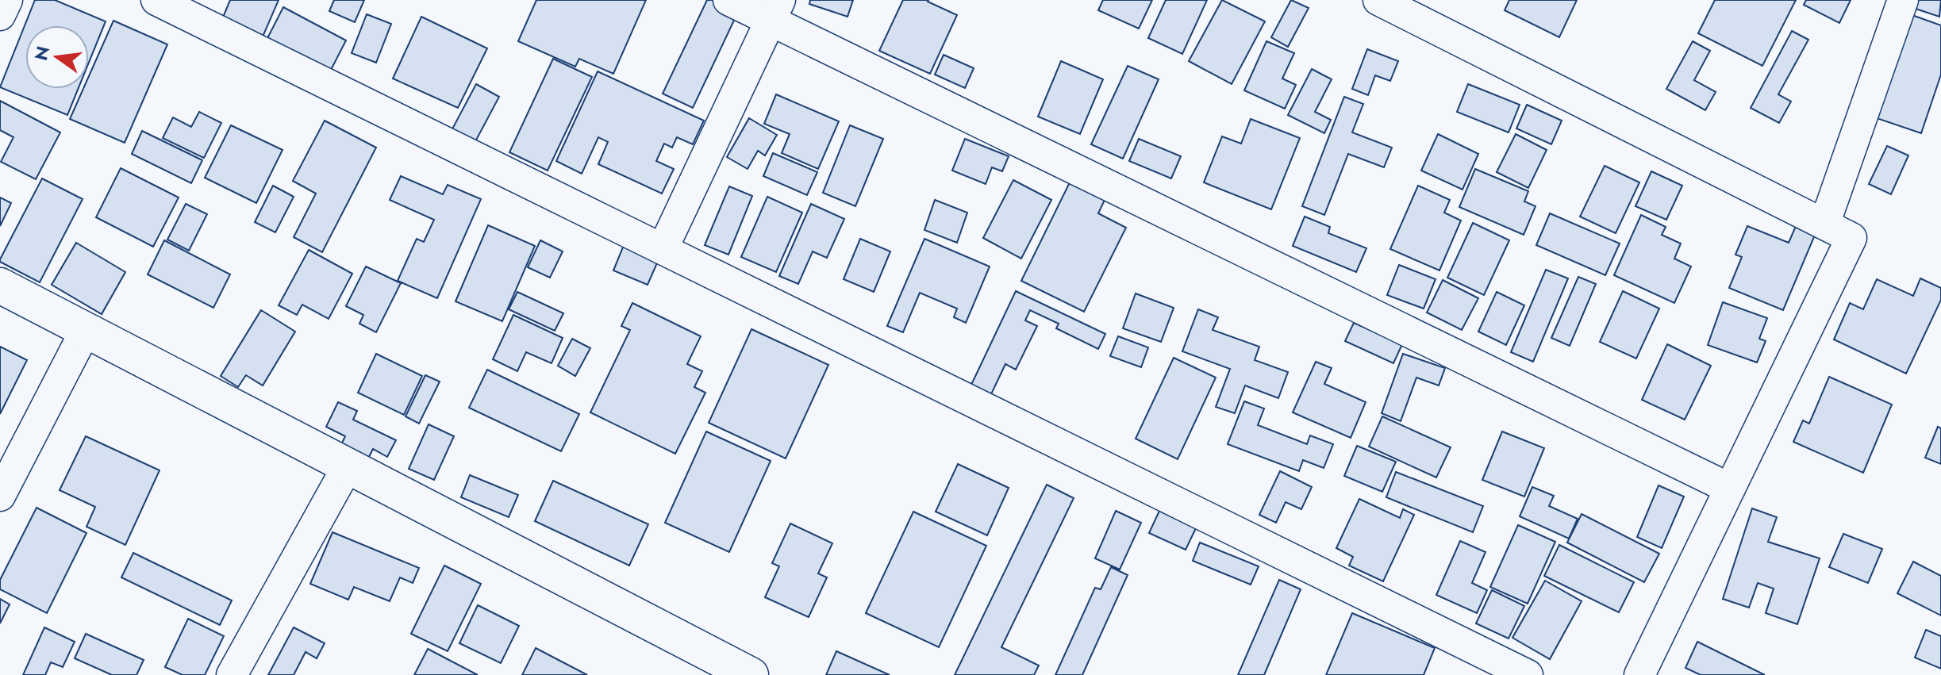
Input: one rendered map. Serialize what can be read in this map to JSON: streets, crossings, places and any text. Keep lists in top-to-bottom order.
{
  "north": "left"
}
